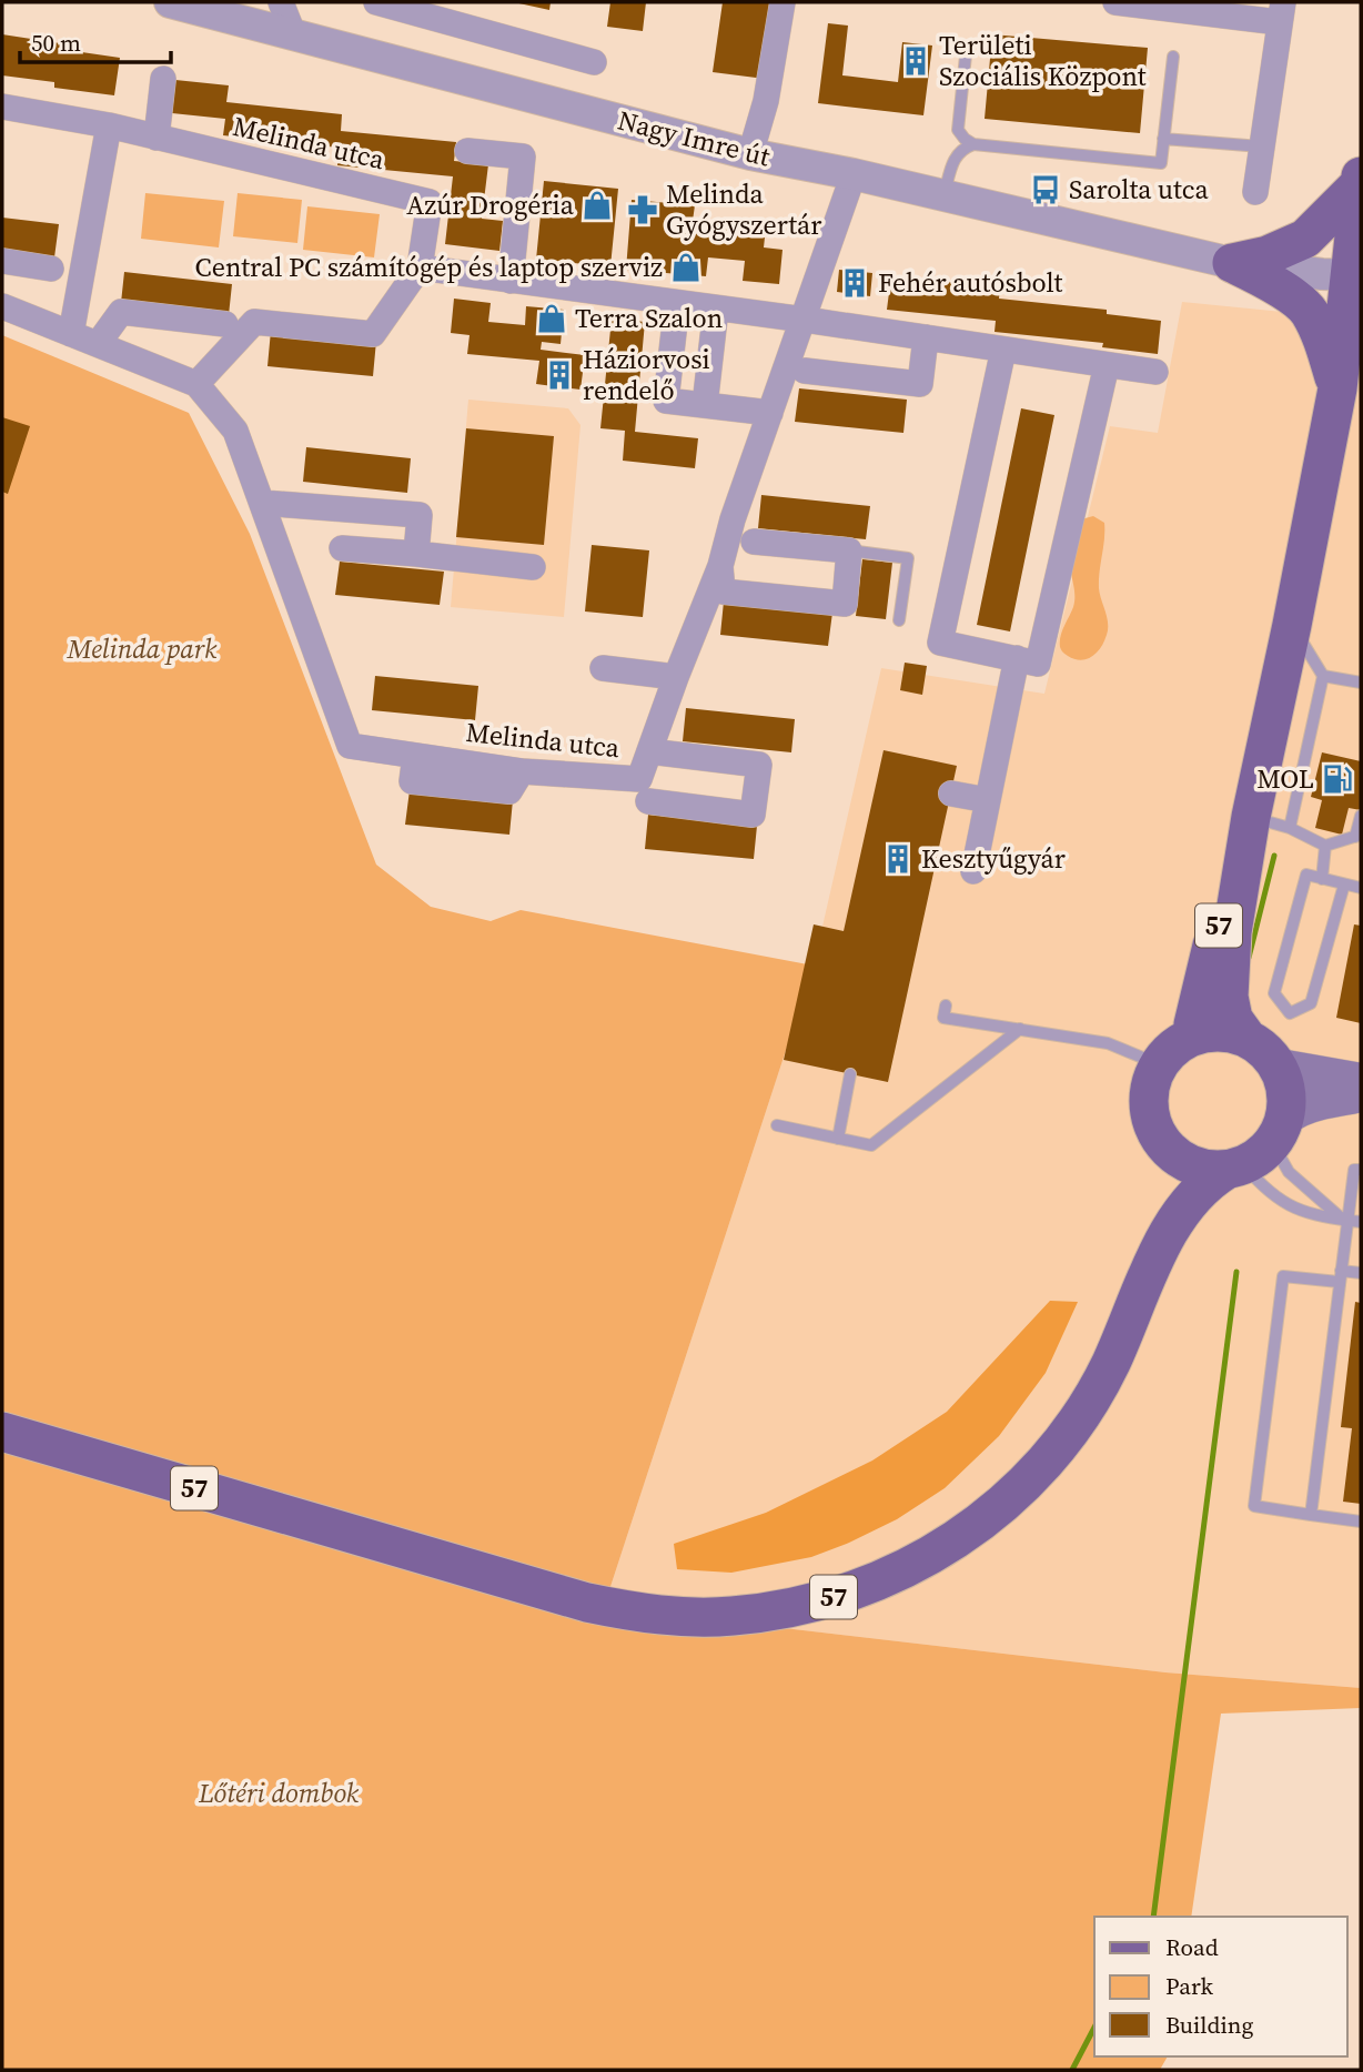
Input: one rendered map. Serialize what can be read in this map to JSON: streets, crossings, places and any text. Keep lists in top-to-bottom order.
{
  "streets": {
    "main road": ["57"],
    "street": ["Nagy Imre út", "Melinda utca"]
  },
  "crossings": [
    ["Nagy Imre út", "Melinda utca"],
    ["Nagy Imre út", "57"]
  ],
  "parks": ["Melinda park", "Lőtéri dombok"],
  "places": {
    "building": [
      "Területi Szociális Központ",
      "Fehér autósbolt",
      "Háziorvosi rendelő",
      "Kesztyűgyár"
    ],
    "bus stop": ["Sarolta utca"],
    "shop": ["Azúr Drogéria", "Central PC számítógép és laptop szerviz", "Terra Szalon"],
    "pharmacy": ["Melinda Gyógyszertár"],
    "fuel station": ["MOL"]
  },
  "legend": ["Road", "Park", "Building"],
  "scale_bar": "50 m"
}
